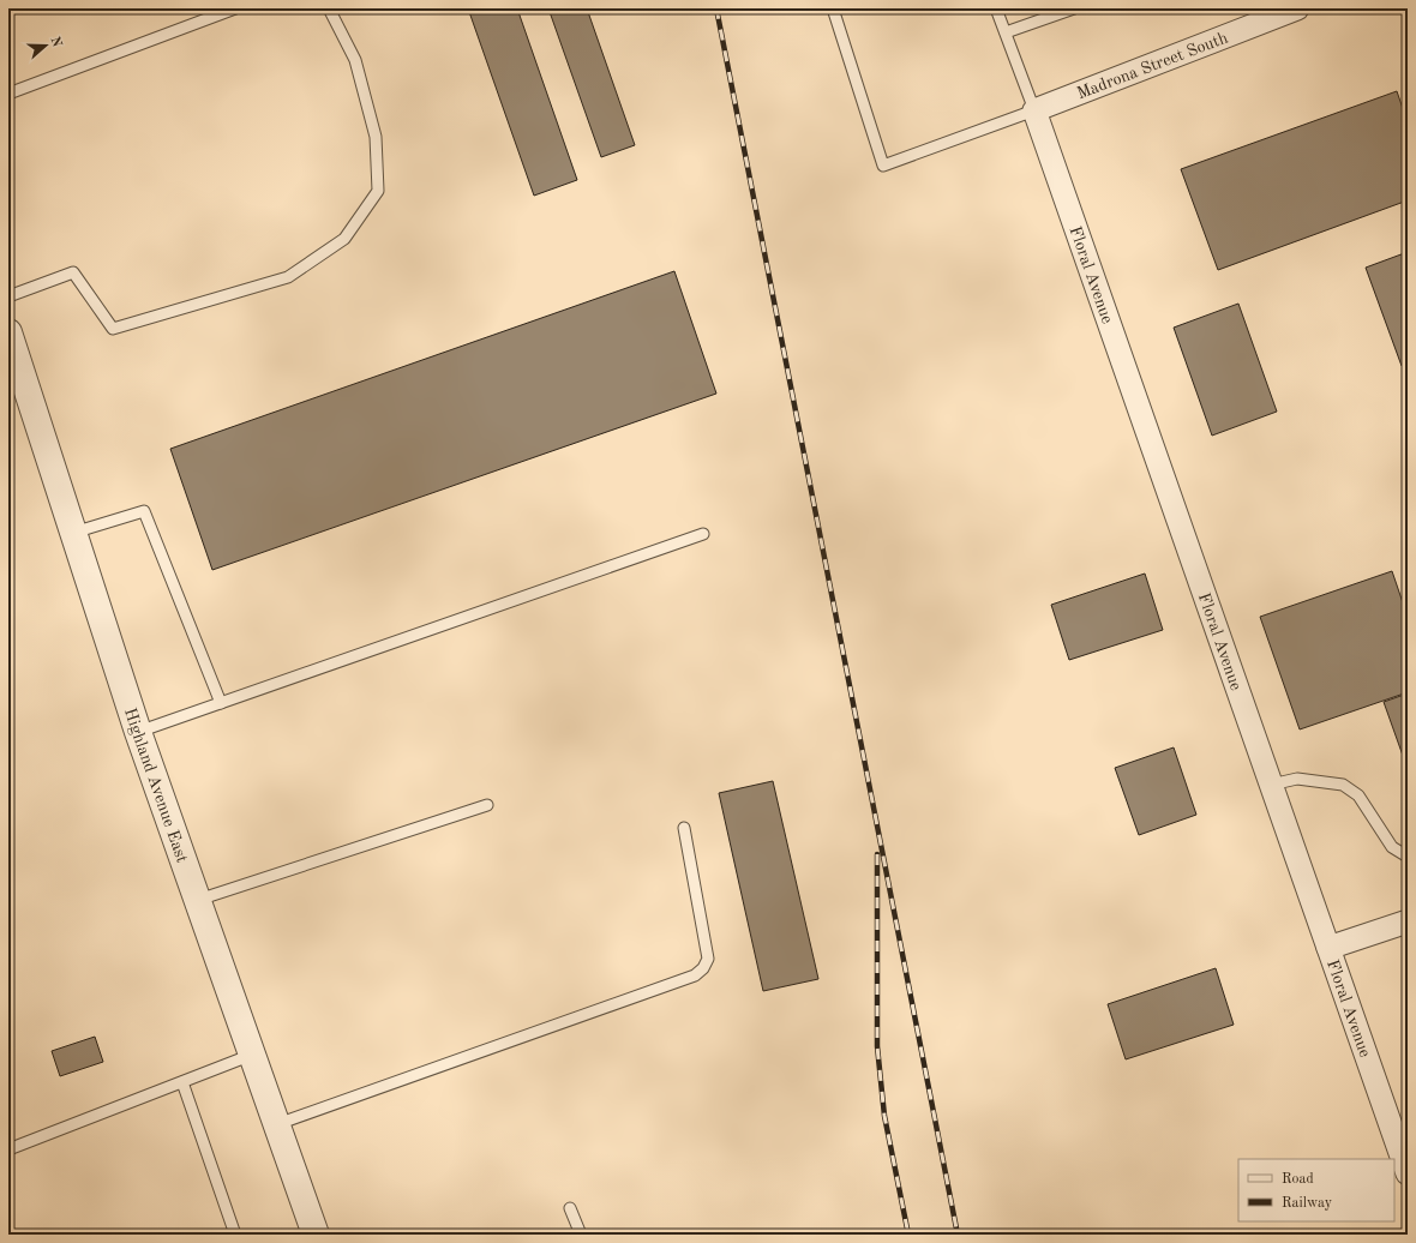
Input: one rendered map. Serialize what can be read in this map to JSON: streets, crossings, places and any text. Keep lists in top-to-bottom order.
{
  "streets": {
    "street": ["Madrona Street South", "Floral Avenue", "Highland Avenue East"]
  },
  "crossings": [
    ["Madrona Street South", "Floral Avenue"]
  ],
  "legend": ["Road", "Railway"],
  "north": "right"
}
